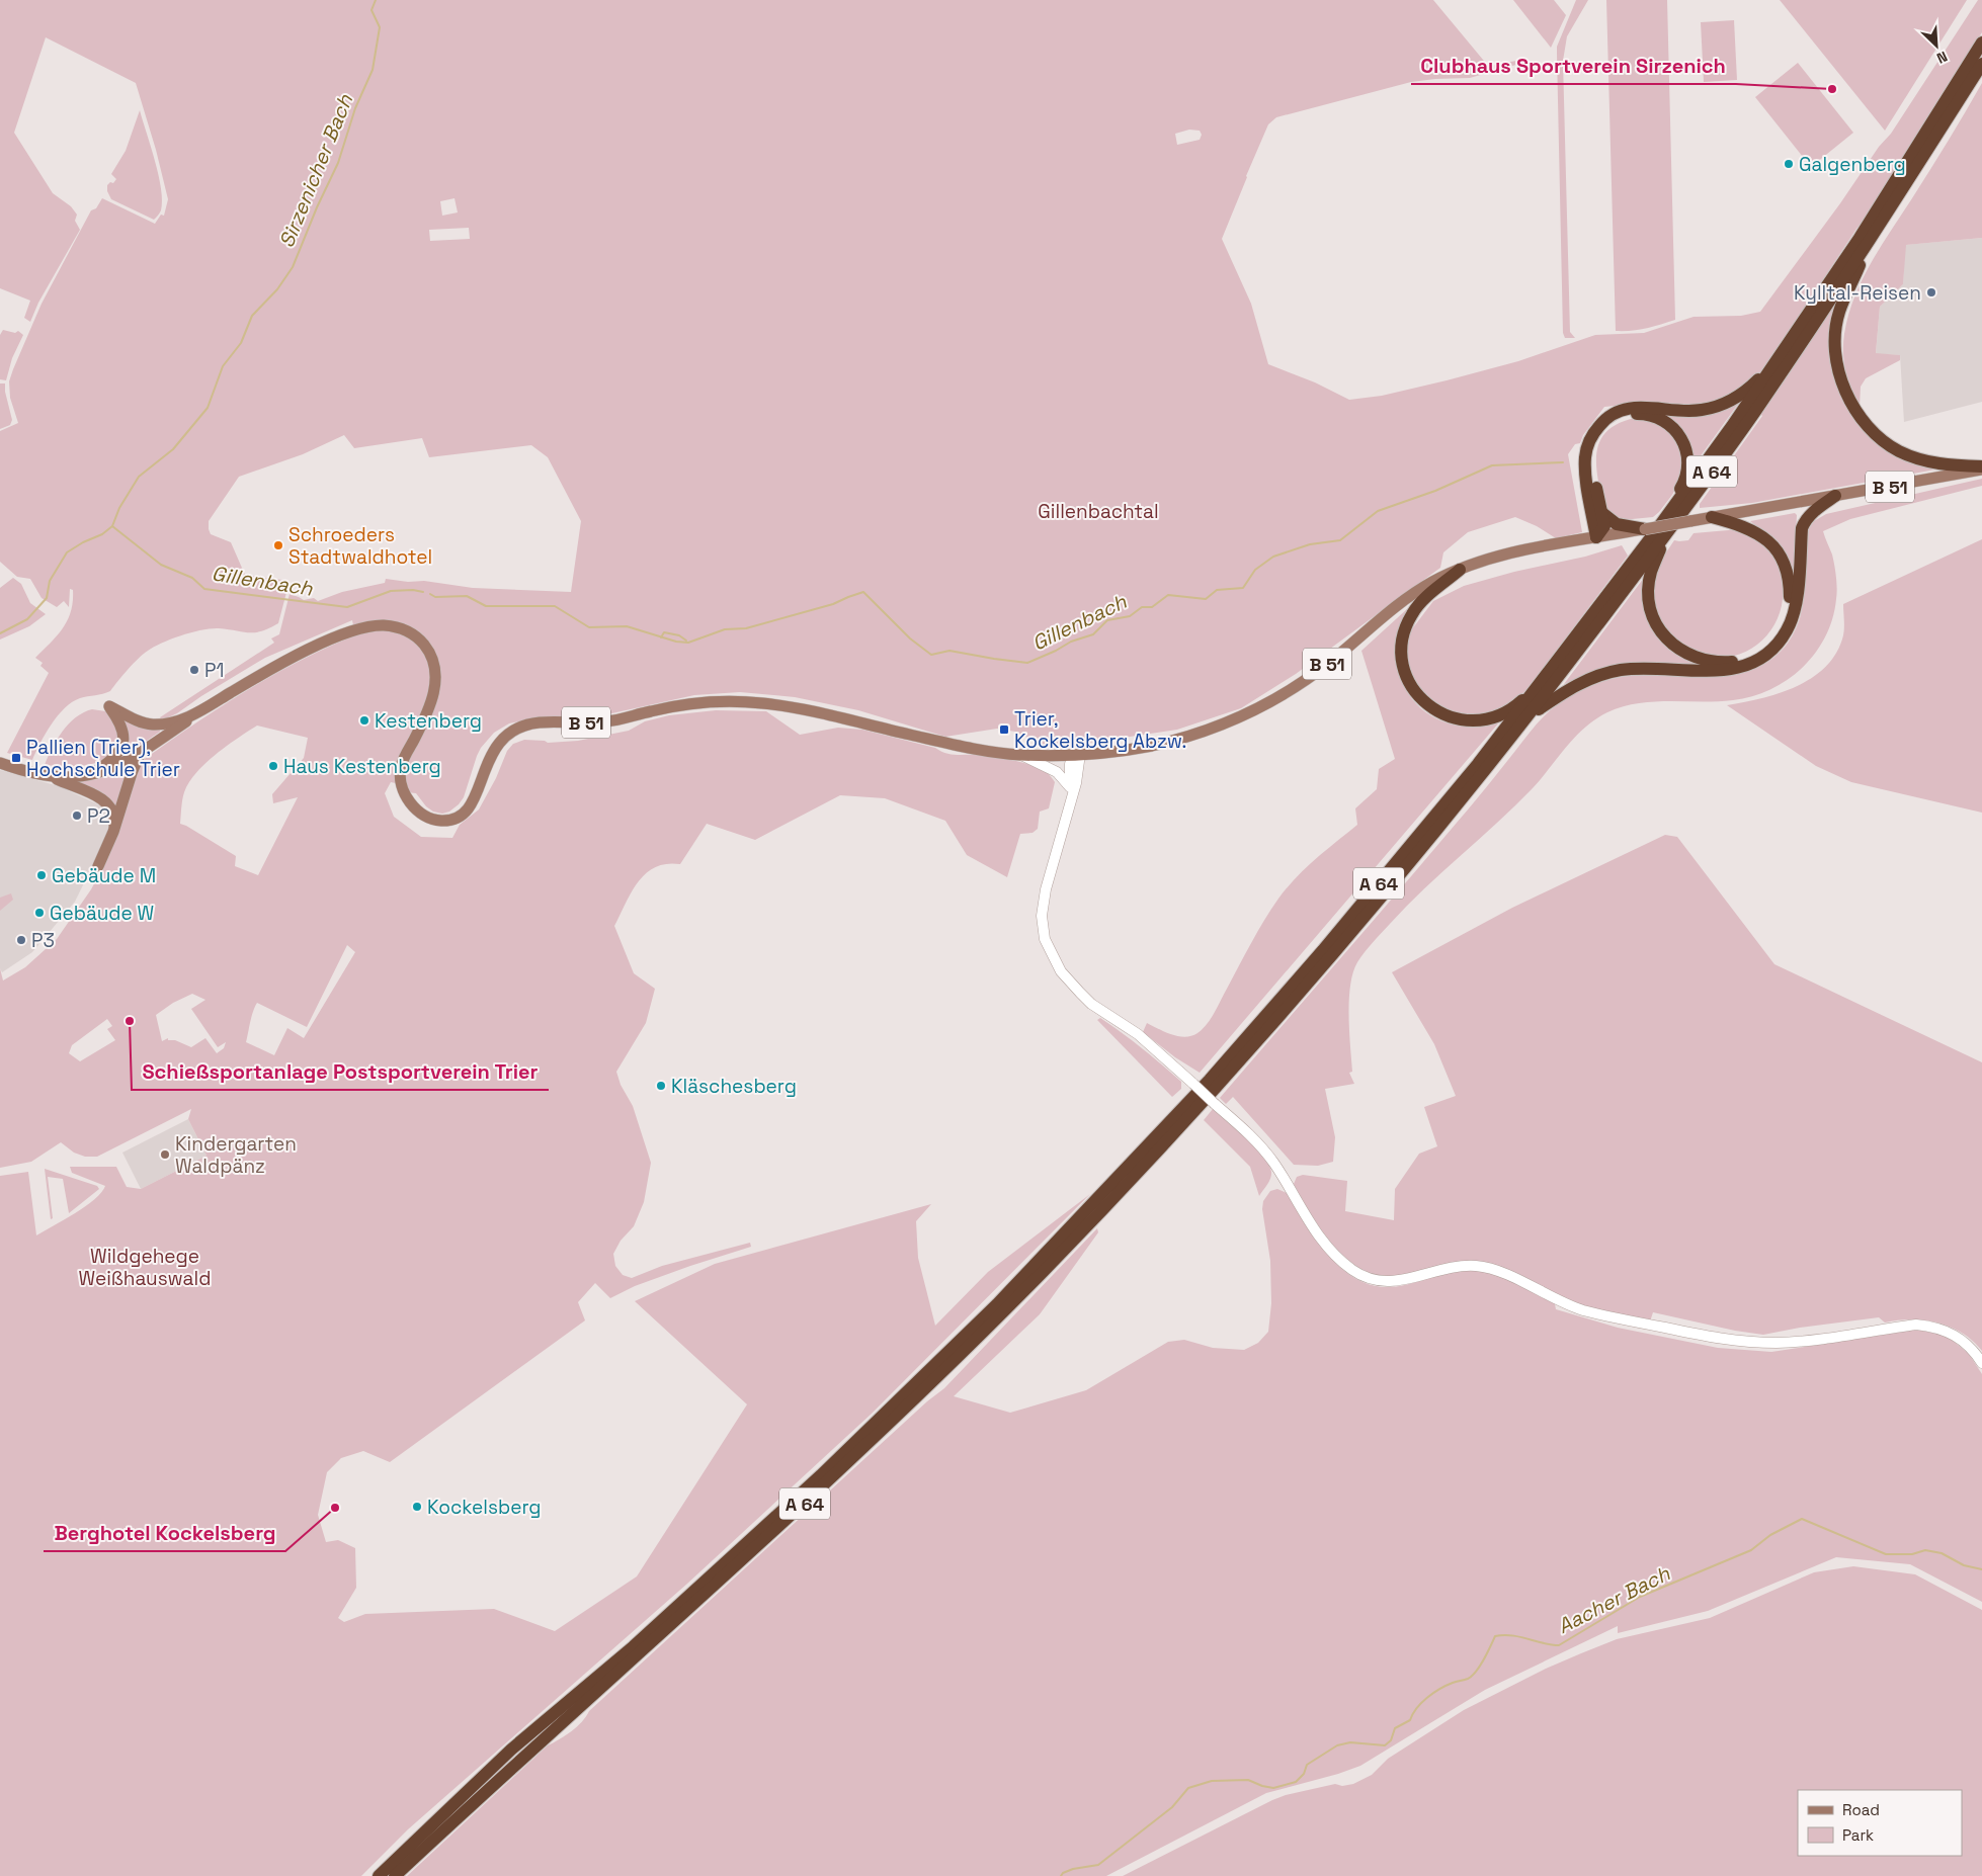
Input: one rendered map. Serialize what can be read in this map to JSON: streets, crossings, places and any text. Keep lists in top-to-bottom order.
{
  "streets": {
    "highway": ["A 64"],
    "main road": ["B 51"]
  },
  "crossings": [
    ["A 64", "B 51"]
  ],
  "water": ["Sirzenicher Bach", "Gillenbach", "Aacher Bach"],
  "parks": ["Gillenbachtal", "Wildgehege Weißhauswald"],
  "places": {
    "other": [
      "Clubhaus Sportverein Sirzenich",
      "Galgenberg",
      "Kylltal-Reisen",
      "Schroeders Stadtwaldhotel",
      "P1",
      "Kestenberg",
      "Haus Kestenberg",
      "P2",
      "Gebäude M",
      "Gebäude W",
      "P3",
      "Schießsportanlage Postsportverein Trier",
      "Kläschesberg",
      "Kindergarten Waldpänz",
      "Kockelsberg",
      "Berghotel Kockelsberg"
    ],
    "transit": ["Trier, Kockelsberg Abzw.", "Pallien (Trier), Hochschule Trier"]
  },
  "legend": ["Road", "Park"],
  "north": "bottom right"
}
